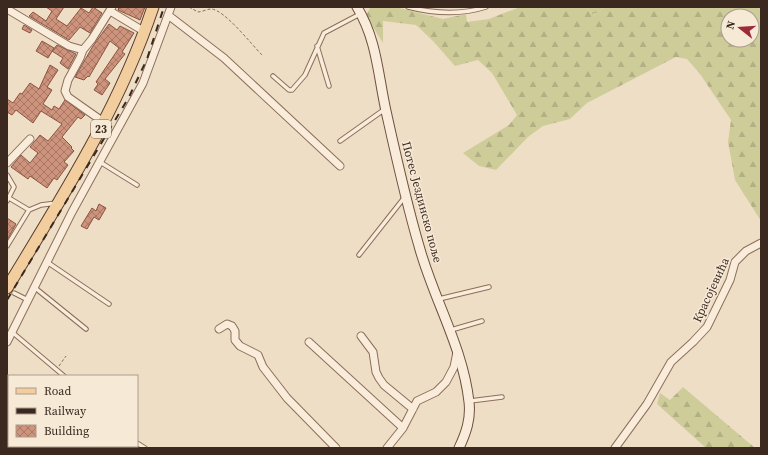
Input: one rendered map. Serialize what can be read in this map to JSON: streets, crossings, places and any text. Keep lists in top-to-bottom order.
{
  "streets": {
    "main road": ["23", "Потес Јездинско поље"],
    "street": ["Красојевића"]
  },
  "legend": ["Road", "Railway", "Building"],
  "north": "left"
}
